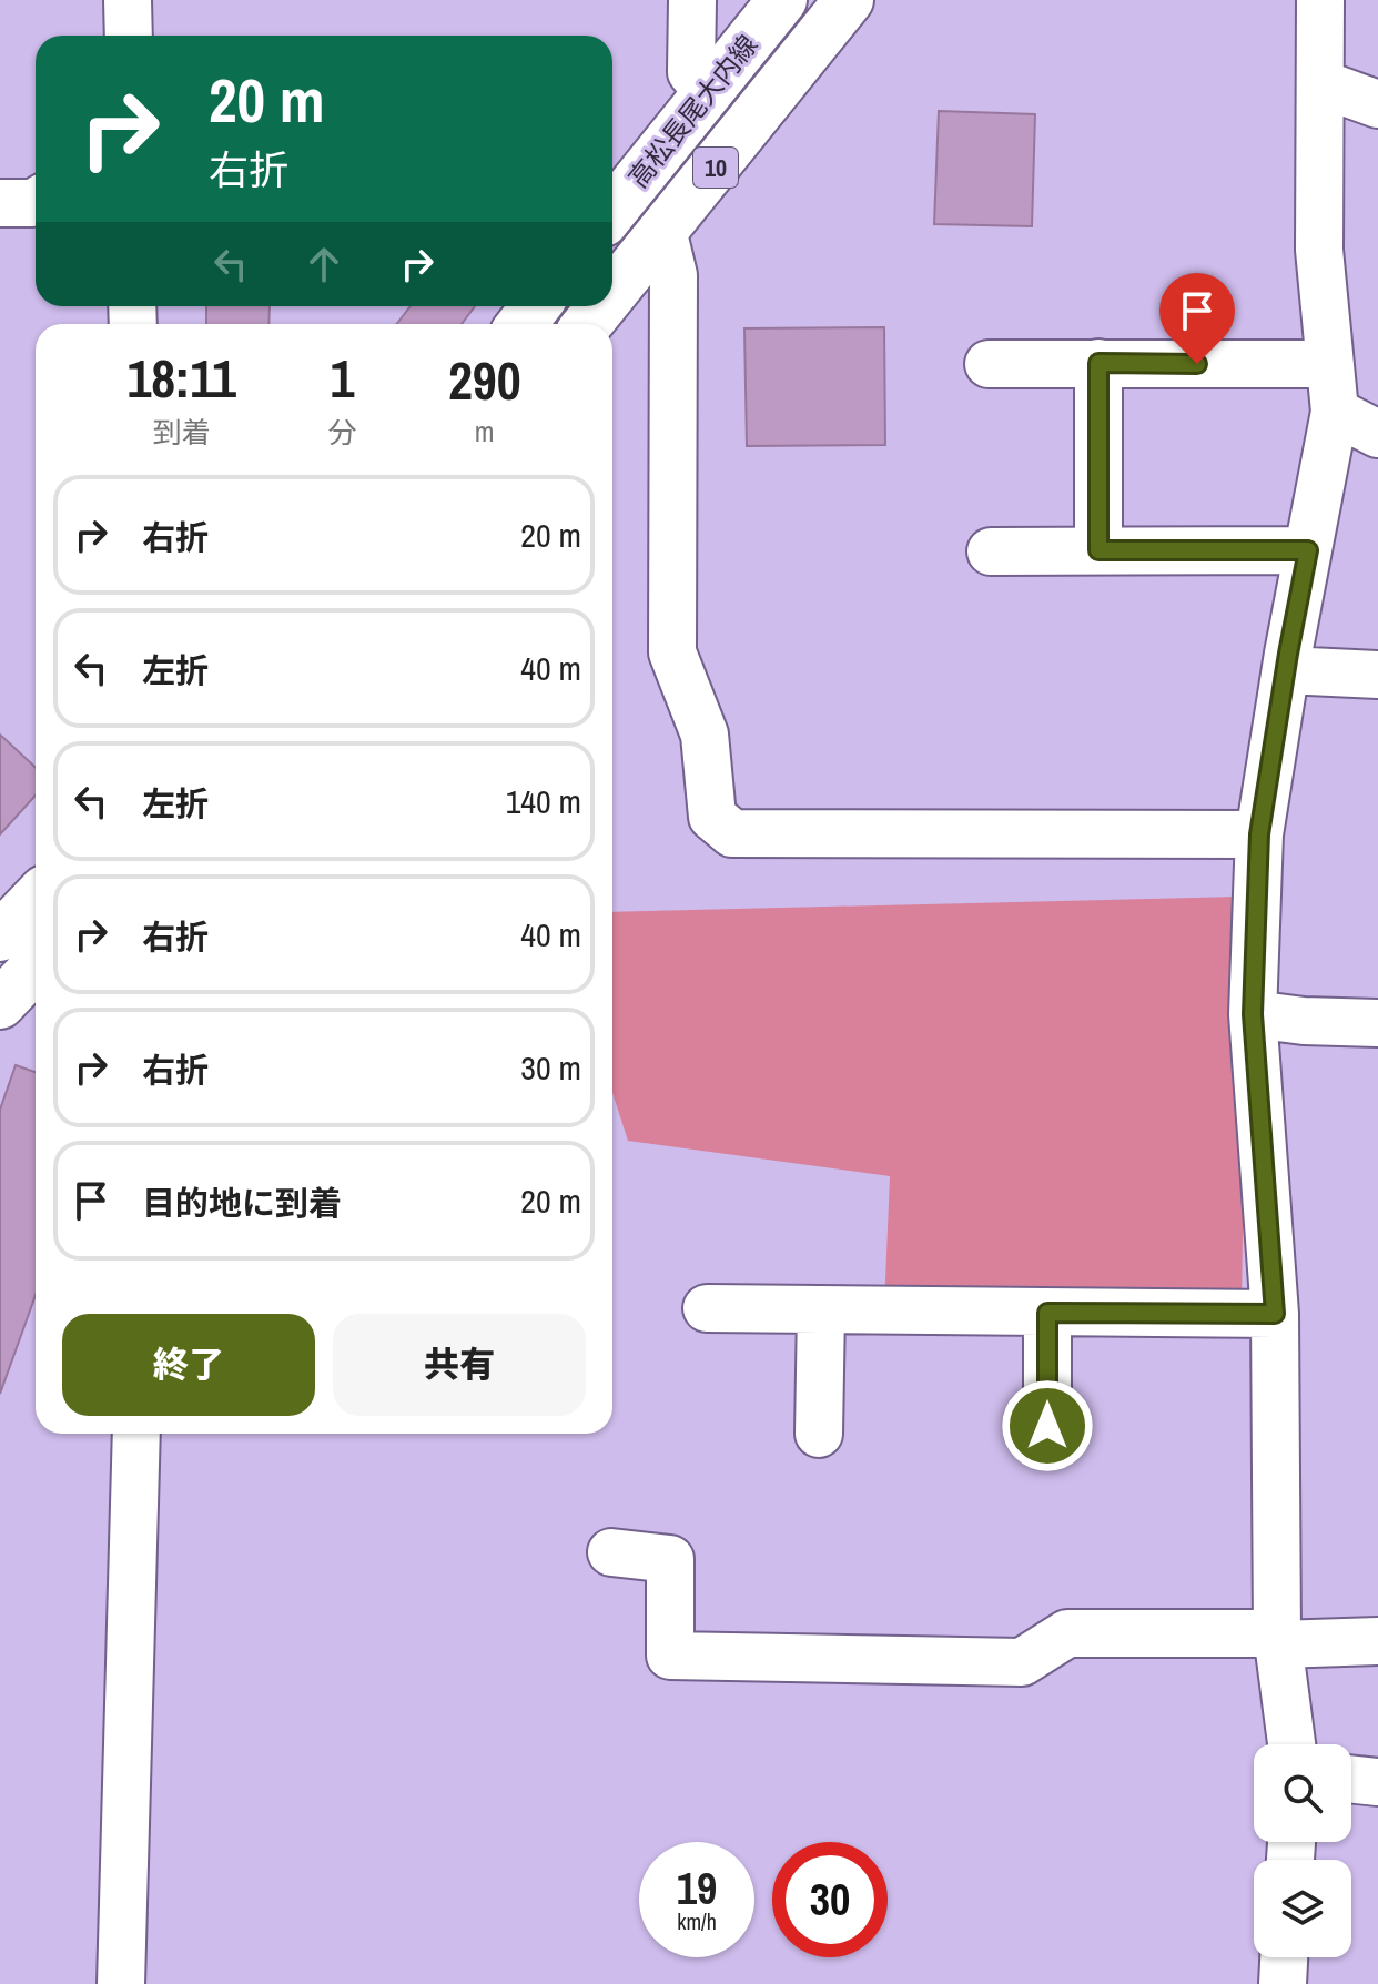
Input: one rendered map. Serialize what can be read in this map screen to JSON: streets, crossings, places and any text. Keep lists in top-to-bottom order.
{
  "streets": {
    "main road": ["高松長尾大内線", "10"]
  },
  "page": {
    "turn": ["20 m", "右折"],
    "eta": [
      "18:11",
      "到着",
      "1",
      "分",
      "290",
      "m"
    ],
    "list": [
      {
        "name": "右折",
        "value": "20 m"
      },
      {
        "name": "左折",
        "value": "40 m"
      },
      {
        "name": "左折",
        "value": "140 m"
      },
      {
        "name": "右折",
        "value": "40 m"
      },
      {
        "name": "右折",
        "value": "30 m"
      },
      {
        "name": "目的地に到着",
        "value": "20 m"
      }
    ],
    "buttons": ["終了", "共有"],
    "speed": "19 km/h",
    "limit": "30"
  }
}
